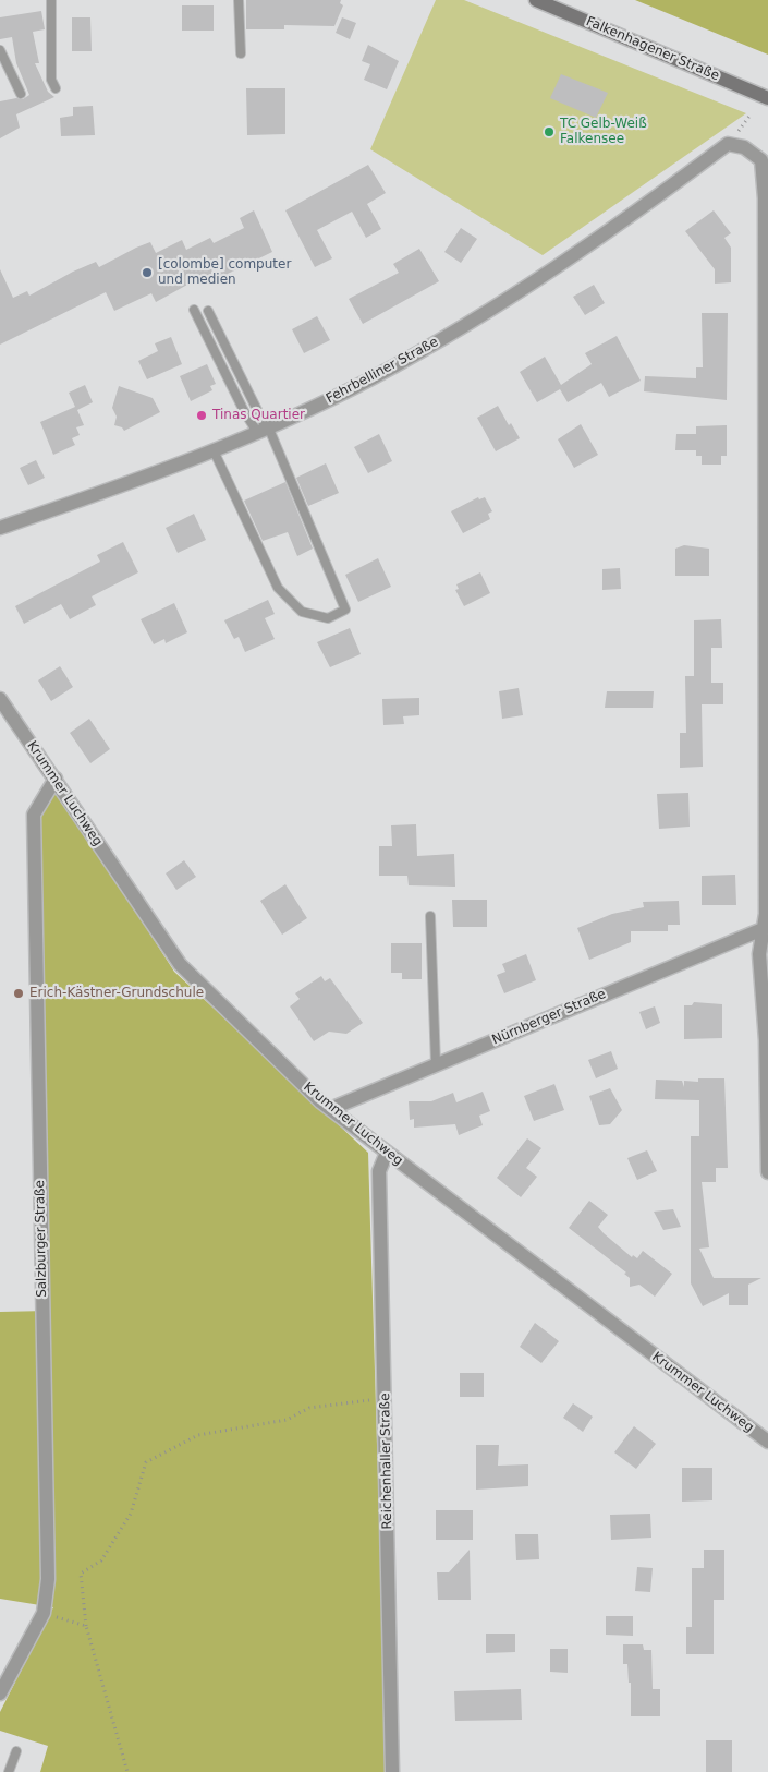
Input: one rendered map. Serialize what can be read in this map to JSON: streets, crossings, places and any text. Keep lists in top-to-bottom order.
{
  "streets": {
    "main road": ["Falkenhagener Straße"],
    "street": [
      "Fehrbelliner Straße",
      "Krummer Luchweg",
      "Nürnberger Straße",
      "Salzburger Straße",
      "Reichenhaller Straße"
    ]
  },
  "crossings": [
    ["Fehrbelliner Straße", "Nürnberger Straße"],
    ["Krummer Luchweg", "Nürnberger Straße"],
    ["Krummer Luchweg", "Salzburger Straße"],
    ["Krummer Luchweg", "Reichenhaller Straße"]
  ],
  "places": [
    "TC Gelb-Weiß Falkensee",
    "[colombe] computer und medien",
    "Tinas Quartier",
    "Erich-Kästner-Grundschule"
  ]
}
